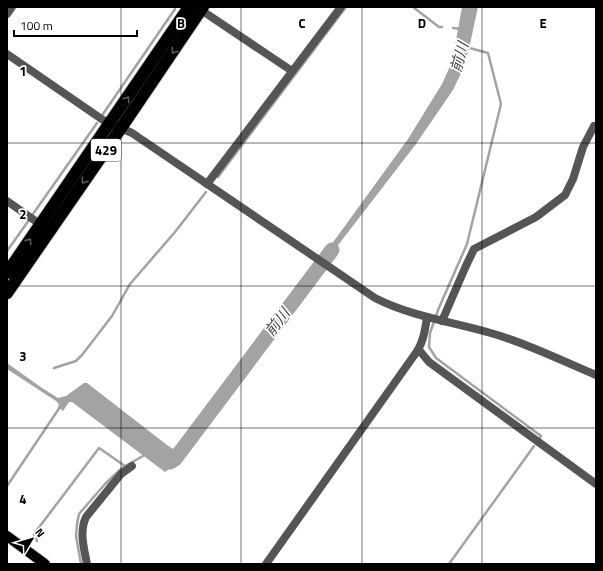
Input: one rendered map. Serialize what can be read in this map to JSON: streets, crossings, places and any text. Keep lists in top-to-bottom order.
{
  "streets": {
    "highway": ["429"]
  },
  "water": ["前川"],
  "scale_bar": "100 m",
  "north": "top right",
  "grid": {
    "columns": [
      "B",
      "C",
      "D",
      "E"
    ],
    "rows": [
      "1",
      "2",
      "3",
      "4"
    ]
  }
}
